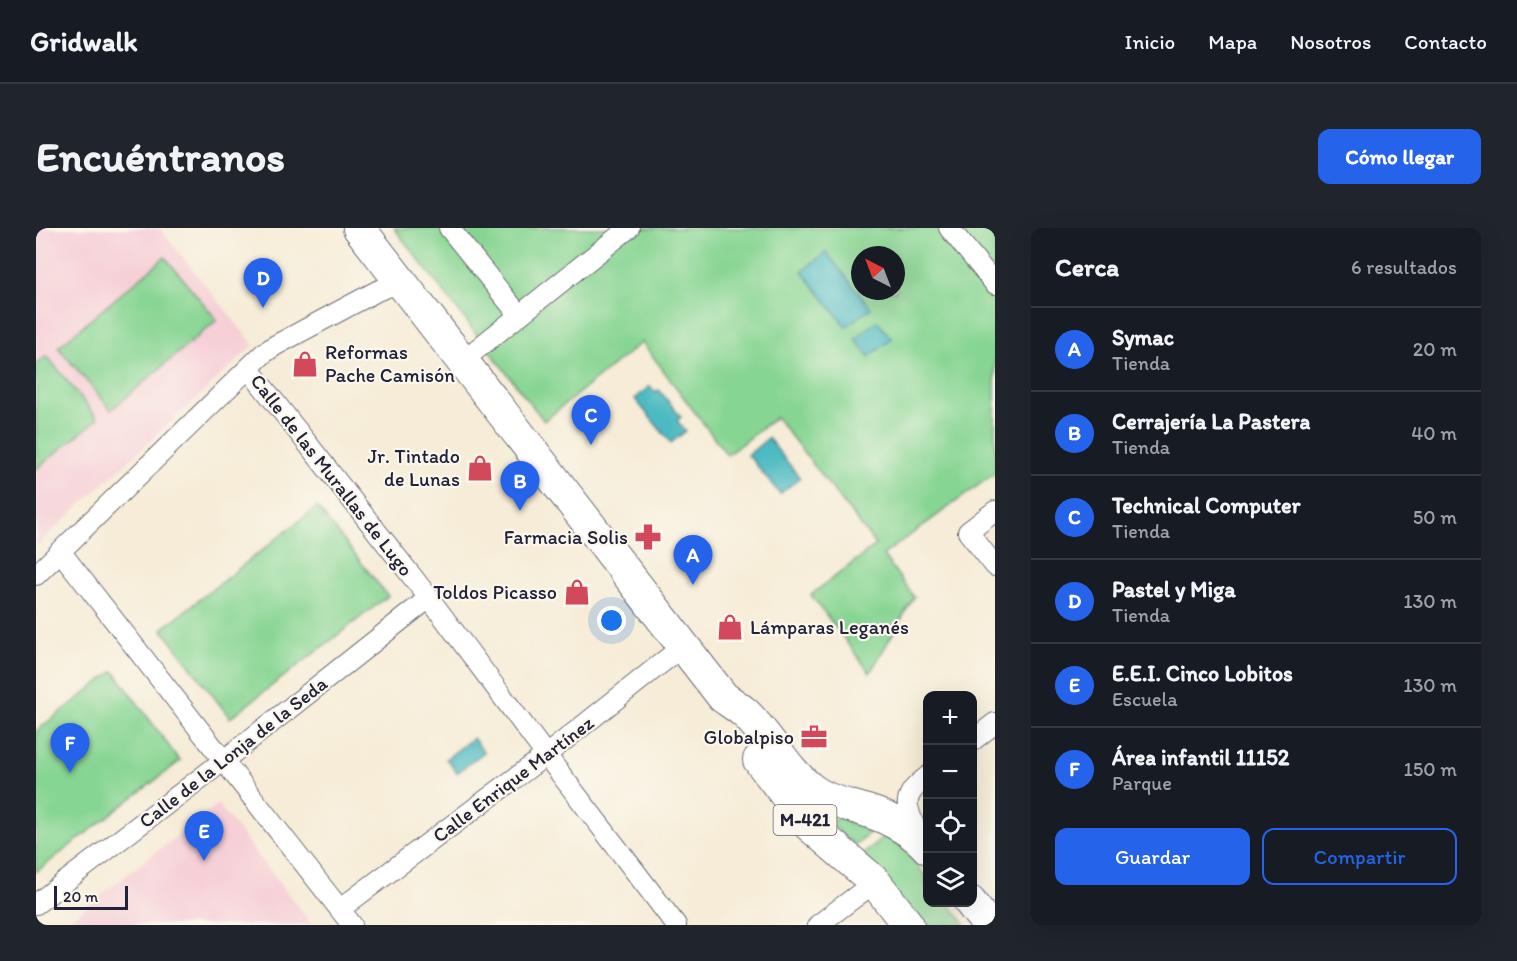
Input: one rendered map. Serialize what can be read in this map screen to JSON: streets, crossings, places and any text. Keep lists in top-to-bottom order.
{
  "streets": {
    "main road": ["M-421"],
    "street": ["Calle de las Murallas de Lugo", "Calle de la Lonja de la Seda", "Calle Enrique Martínez"]
  },
  "crossings": [
    ["Calle de las Murallas de Lugo", "Calle de la Lonja de la Seda"],
    ["Calle de las Murallas de Lugo", "Calle Enrique Martínez"],
    ["Calle Enrique Martínez", "M-421"]
  ],
  "places": {
    "shop": [
      "Reformas Pache Camisón",
      "Jr. Tintado de Lunas",
      "Toldos Picasso",
      "Lámparas Leganés"
    ],
    "pharmacy": ["Farmacia Solis"],
    "office": ["Globalpiso"]
  },
  "scale_bar": "20 m",
  "north": "top left",
  "page": {
    "header": "Gridwalk",
    "nav": [
      "Inicio",
      "Mapa",
      "Nosotros",
      "Contacto"
    ],
    "buttons": [
      "Cómo llegar",
      ["Guardar", "Compartir"]
    ],
    "title": "Encuéntranos",
    "heading": ["Cerca", "6 resultados"],
    "pins": [
      "D",
      "C",
      "B",
      "A",
      "F",
      "E"
    ],
    "list": [
      {
        "mark": "A",
        "name": "Symac",
        "note": "Tienda",
        "value": "20 m"
      },
      {
        "mark": "B",
        "name": "Cerrajería La Pastera",
        "note": "Tienda",
        "value": "40 m"
      },
      {
        "mark": "C",
        "name": "Technical Computer",
        "note": "Tienda",
        "value": "50 m"
      },
      {
        "mark": "D",
        "name": "Pastel y Miga",
        "note": "Tienda",
        "value": "130 m"
      },
      {
        "mark": "E",
        "name": "E.E.I. Cinco Lobitos",
        "note": "Escuela",
        "value": "130 m"
      },
      {
        "mark": "F",
        "name": "Área infantil 11152",
        "note": "Parque",
        "value": "150 m"
      }
    ],
    "map_buttons": ["+", "−"],
    "scale": "20 m"
  }
}
